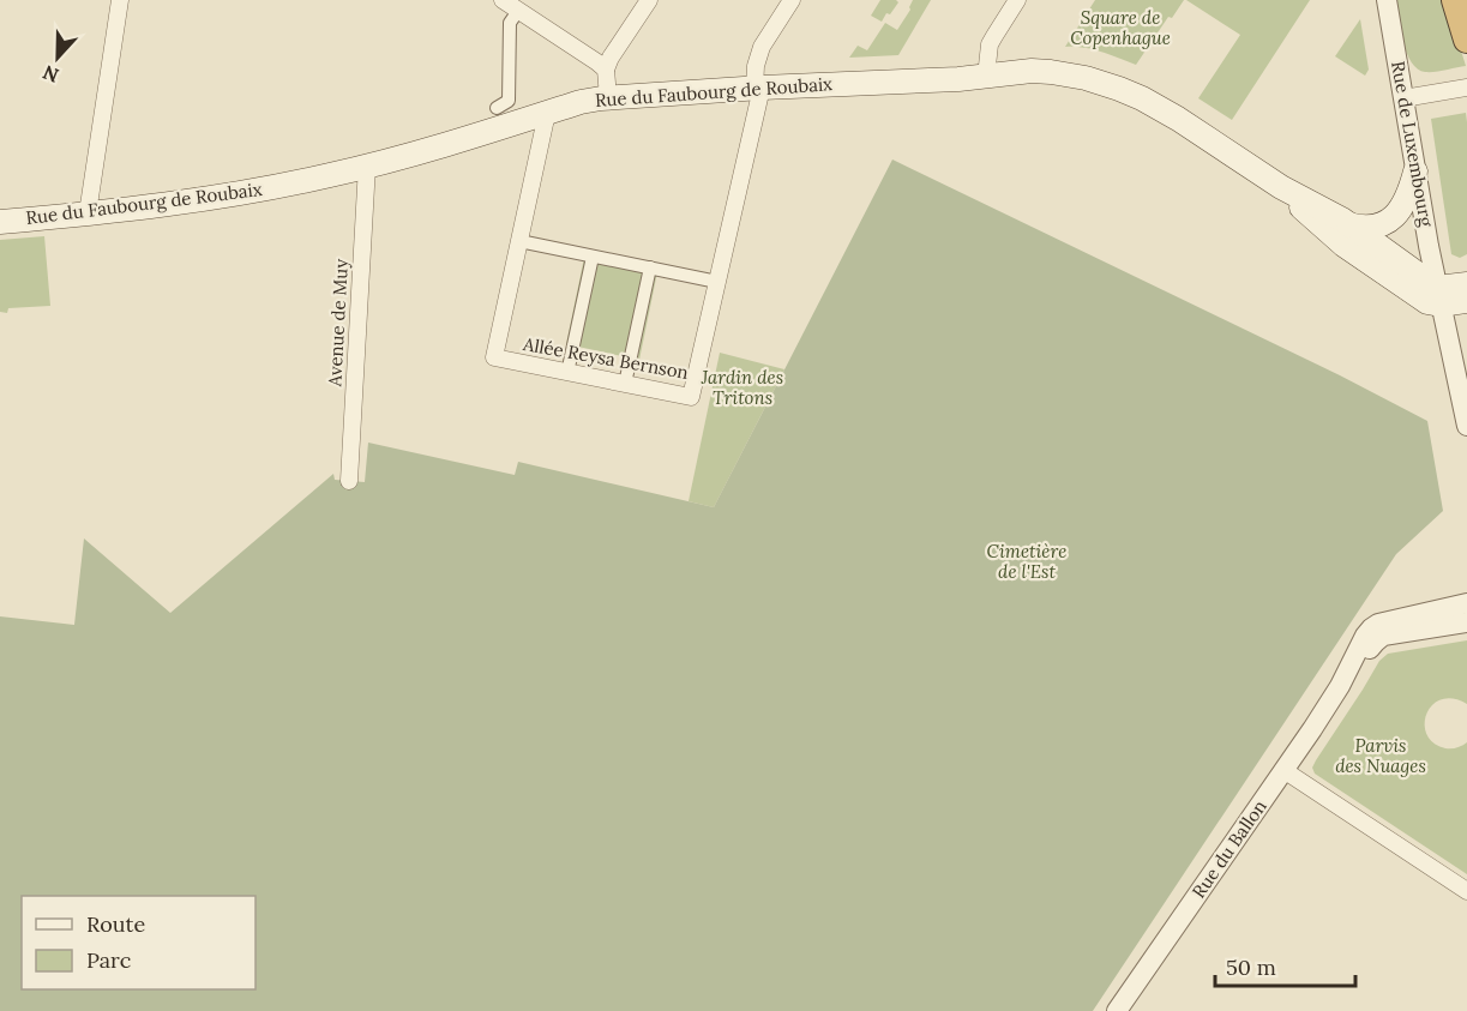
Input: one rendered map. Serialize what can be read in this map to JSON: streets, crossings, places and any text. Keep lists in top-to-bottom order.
{
  "streets": {
    "main road": ["Rue du Faubourg de Roubaix"],
    "street": [
      "Rue de Luxembourg",
      "Avenue de Muy",
      "Allée Reysa Bernson",
      "Rue du Ballon"
    ]
  },
  "crossings": [
    ["Rue du Faubourg de Roubaix", "Rue de Luxembourg"],
    ["Rue du Faubourg de Roubaix", "Avenue de Muy"],
    ["Rue du Faubourg de Roubaix", "Allée Reysa Bernson"]
  ],
  "parks": [
    "Square de Copenhague",
    "Jardin des Tritons",
    "Cimetière de l'Est",
    "Parvis des Nuages"
  ],
  "legend": ["Route", "Parc"],
  "scale_bar": "50 m",
  "north": "bottom"
}
